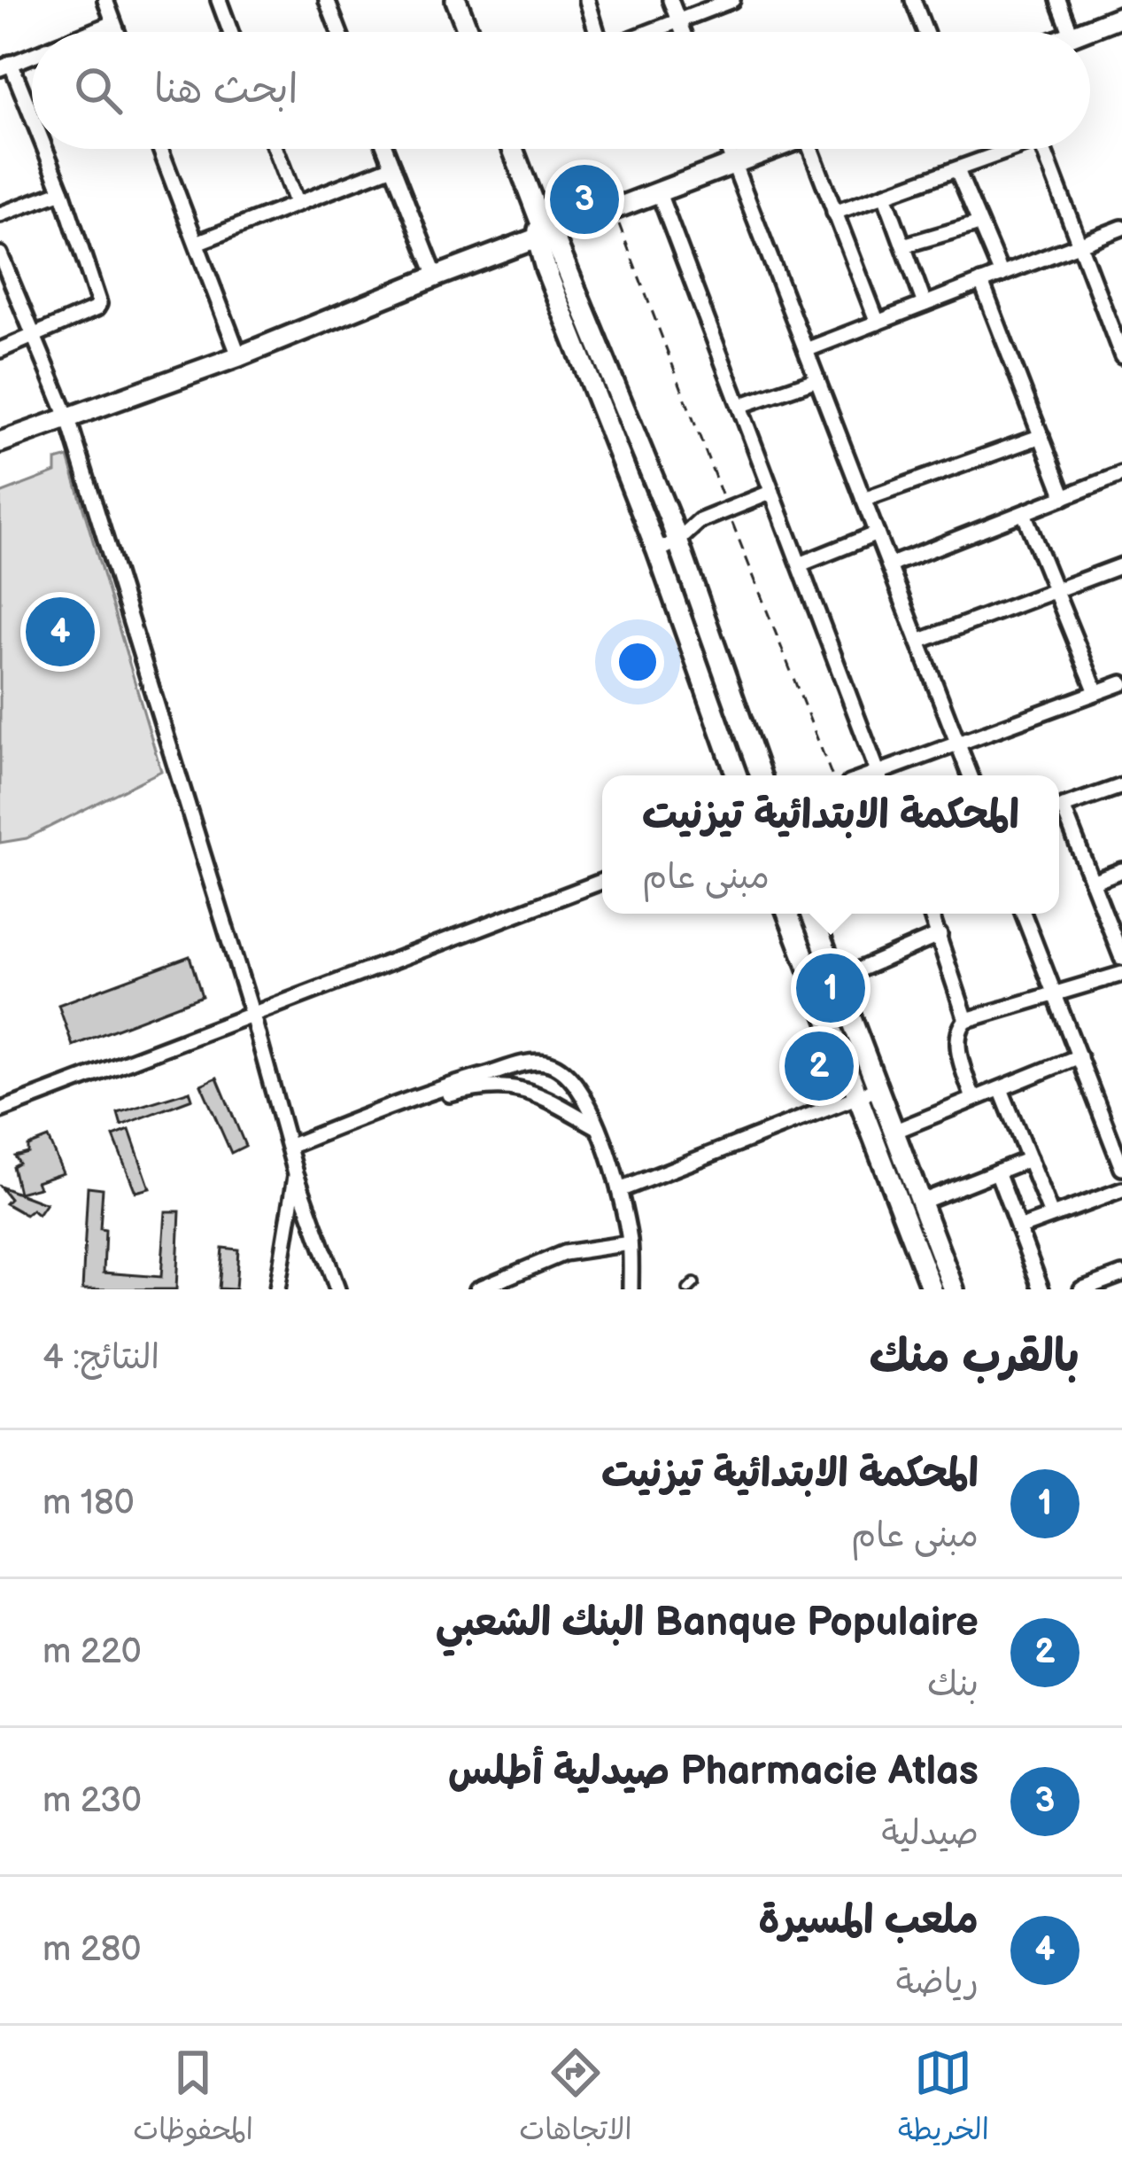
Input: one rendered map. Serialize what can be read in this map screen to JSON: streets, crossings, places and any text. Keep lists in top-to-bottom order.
{
  "page": {
    "search": "ابحث هنا",
    "pins": [
      "3",
      "4",
      "1",
      "2"
    ],
    "popup": ["المحكمة الابتدائية تيزنيت", "مبنى عام"],
    "heading": ["بالقرب منك", "النتائج: 4"],
    "list": [
      {
        "mark": "1",
        "name": "المحكمة الابتدائية تيزنيت",
        "note": "مبنى عام",
        "value": "180 m"
      },
      {
        "mark": "2",
        "name": "Banque Populaire البنك الشعبي",
        "note": "بنك",
        "value": "220 m"
      },
      {
        "mark": "3",
        "name": "Pharmacie Atlas صيدلية أطلس",
        "note": "صيدلية",
        "value": "230 m"
      },
      {
        "mark": "4",
        "name": "ملعب المسيرة",
        "note": "رياضة",
        "value": "280 m"
      }
    ],
    "nav": ["الخريطة", "الاتجاهات", "المحفوظات"]
  }
}
